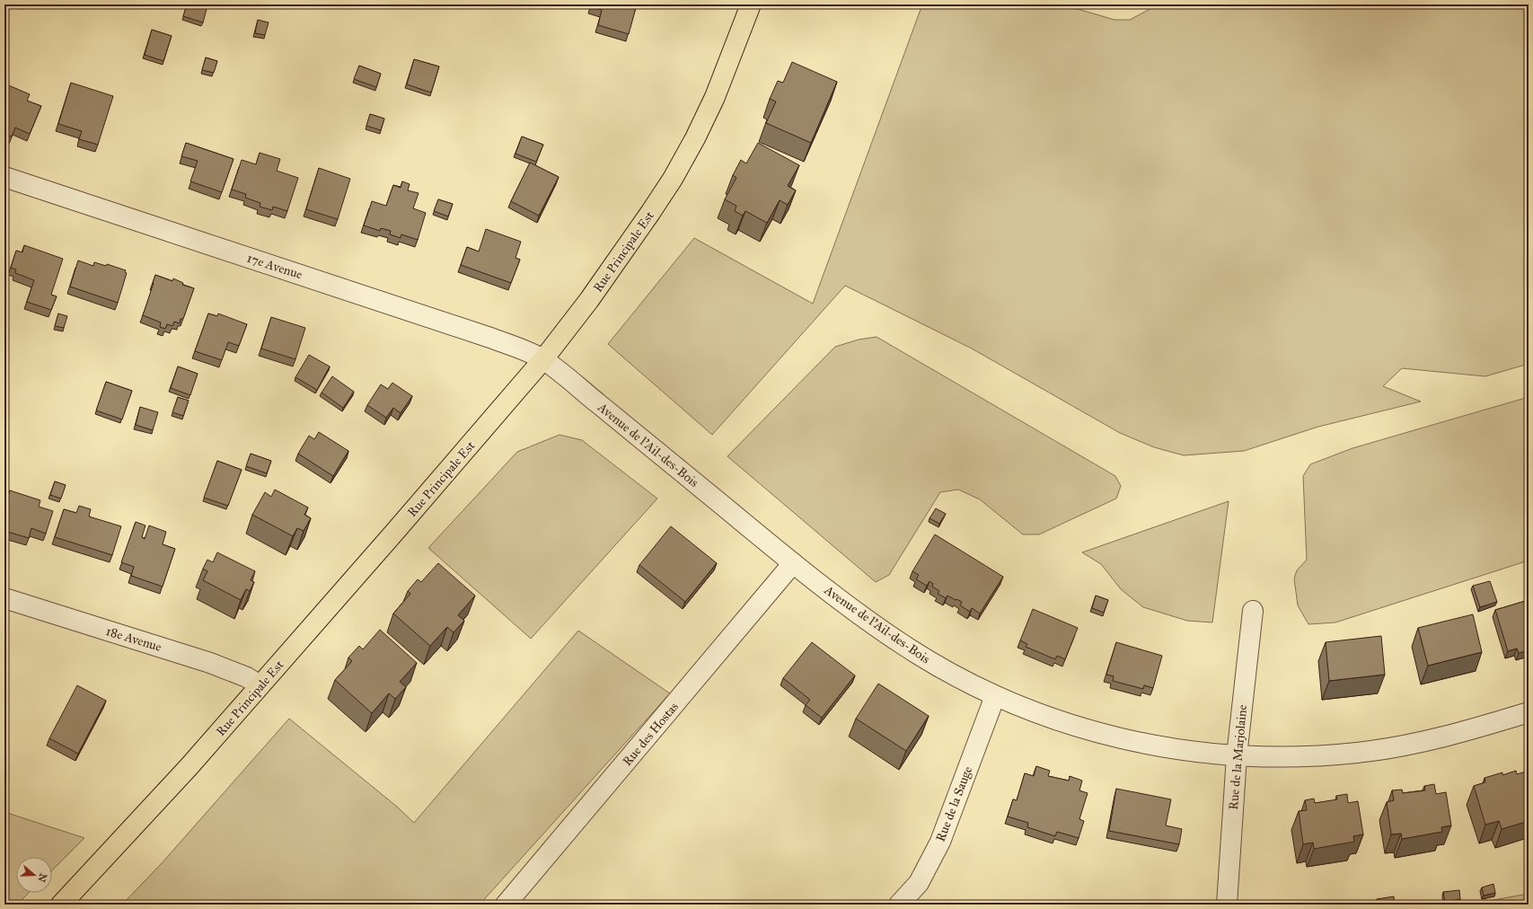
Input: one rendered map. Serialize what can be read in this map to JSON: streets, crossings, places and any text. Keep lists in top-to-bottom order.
{
  "streets": {
    "main road": ["Rue Principale Est"],
    "street": [
      "17e Avenue",
      "Avenue de l'Ail-des-Bois",
      "18e Avenue",
      "Rue des Hostas",
      "Rue de la Marjolaine",
      "Rue de la Sauge"
    ]
  },
  "crossings": [
    ["Rue Principale Est", "17e Avenue"],
    ["Rue Principale Est", "Avenue de l'Ail-des-Bois"],
    ["Rue Principale Est", "18e Avenue"],
    ["17e Avenue", "Avenue de l'Ail-des-Bois"],
    ["Avenue de l'Ail-des-Bois", "Rue des Hostas"],
    ["Avenue de l'Ail-des-Bois", "Rue de la Marjolaine"],
    ["Avenue de l'Ail-des-Bois", "Rue de la Sauge"]
  ],
  "north": "right"
}
